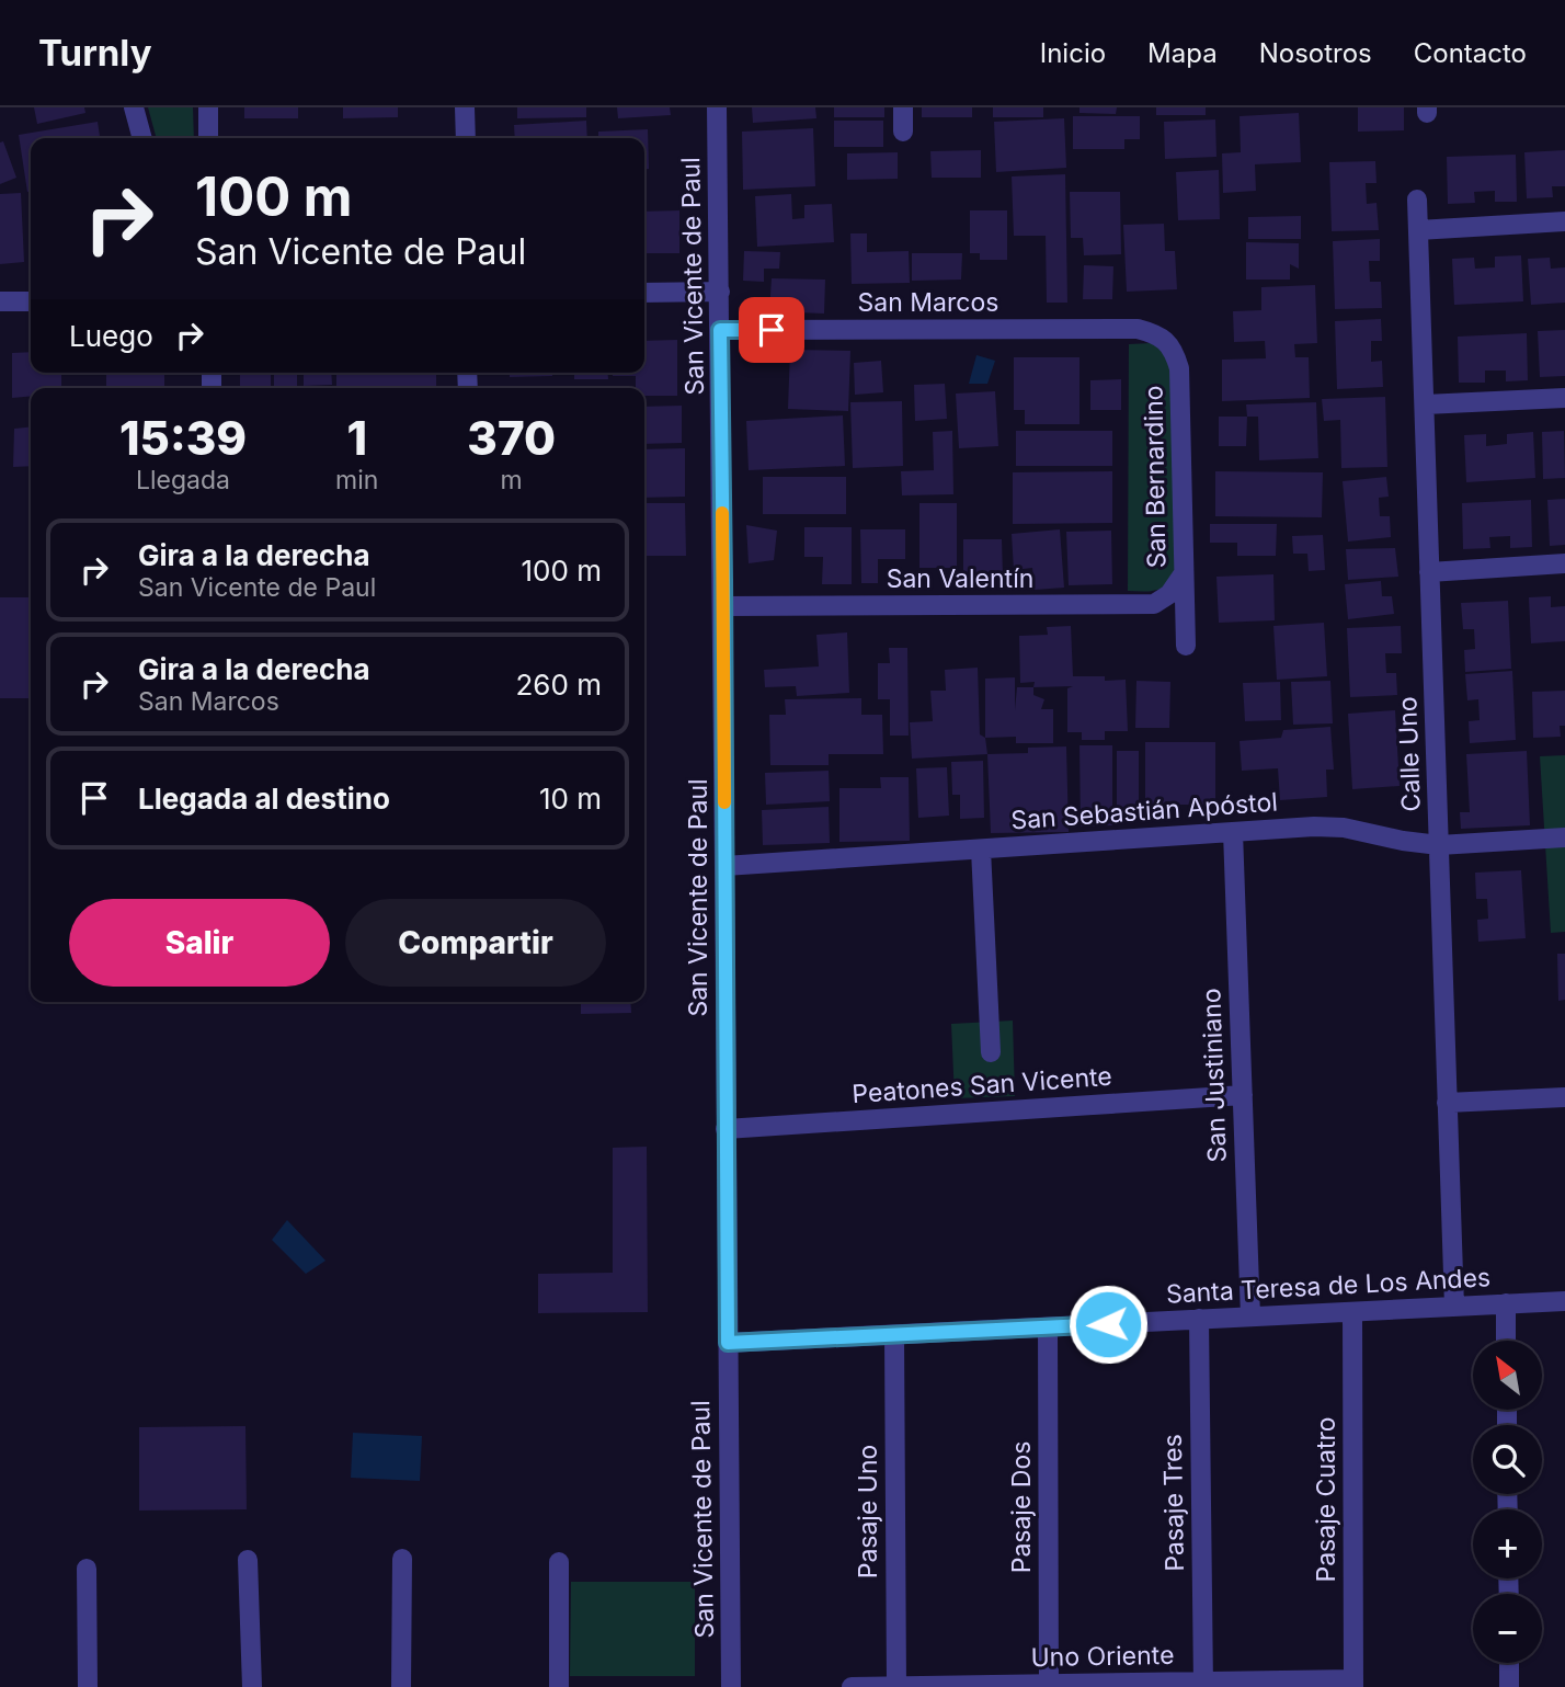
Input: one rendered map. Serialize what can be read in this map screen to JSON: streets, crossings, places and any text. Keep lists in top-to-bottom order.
{
  "streets": {
    "street": [
      "San Vicente de Paul",
      "San Marcos",
      "San Bernardino",
      "San Valentín",
      "Calle Uno",
      "San Sebastián Apóstol",
      "San Justiniano",
      "Peatones San Vicente",
      "Santa Teresa de Los Andes",
      "Pasaje Cuatro",
      "Pasaje Tres",
      "Pasaje Dos",
      "Pasaje Uno",
      "Uno Oriente"
    ]
  },
  "crossings": [
    ["San Vicente de Paul", "San Marcos"],
    ["San Vicente de Paul", "San Valentín"],
    ["San Vicente de Paul", "San Sebastián Apóstol"],
    ["San Vicente de Paul", "Peatones San Vicente"],
    ["San Vicente de Paul", "Santa Teresa de Los Andes"],
    ["San Marcos", "San Bernardino"],
    ["San Bernardino", "San Valentín"],
    ["Calle Uno", "San Sebastián Apóstol"],
    ["Calle Uno", "Santa Teresa de Los Andes"],
    ["San Sebastián Apóstol", "San Justiniano"],
    ["San Justiniano", "Peatones San Vicente"],
    ["San Justiniano", "Santa Teresa de Los Andes"],
    ["Santa Teresa de Los Andes", "Pasaje Cuatro"],
    ["Santa Teresa de Los Andes", "Pasaje Tres"],
    ["Santa Teresa de Los Andes", "Pasaje Dos"],
    ["Santa Teresa de Los Andes", "Pasaje Uno"],
    ["Pasaje Cuatro", "Uno Oriente"],
    ["Pasaje Tres", "Uno Oriente"],
    ["Pasaje Dos", "Uno Oriente"],
    ["Pasaje Uno", "Uno Oriente"]
  ],
  "north": "top left",
  "page": {
    "header": "Turnly",
    "nav": [
      "Inicio",
      "Mapa",
      "Nosotros",
      "Contacto"
    ],
    "turn": ["100 m", "San Vicente de Paul"],
    "then": "Luego",
    "eta": [
      "15:39",
      "Llegada",
      "1",
      "min",
      "370",
      "m"
    ],
    "list": [
      {
        "name": "Gira a la derecha",
        "note": "San Vicente de Paul",
        "value": "100 m"
      },
      {
        "name": "Gira a la derecha",
        "note": "San Marcos",
        "value": "260 m"
      },
      {
        "name": "Llegada al destino",
        "value": "10 m"
      }
    ],
    "buttons": ["Salir", "Compartir"],
    "map_buttons": ["+", "−"]
  }
}
